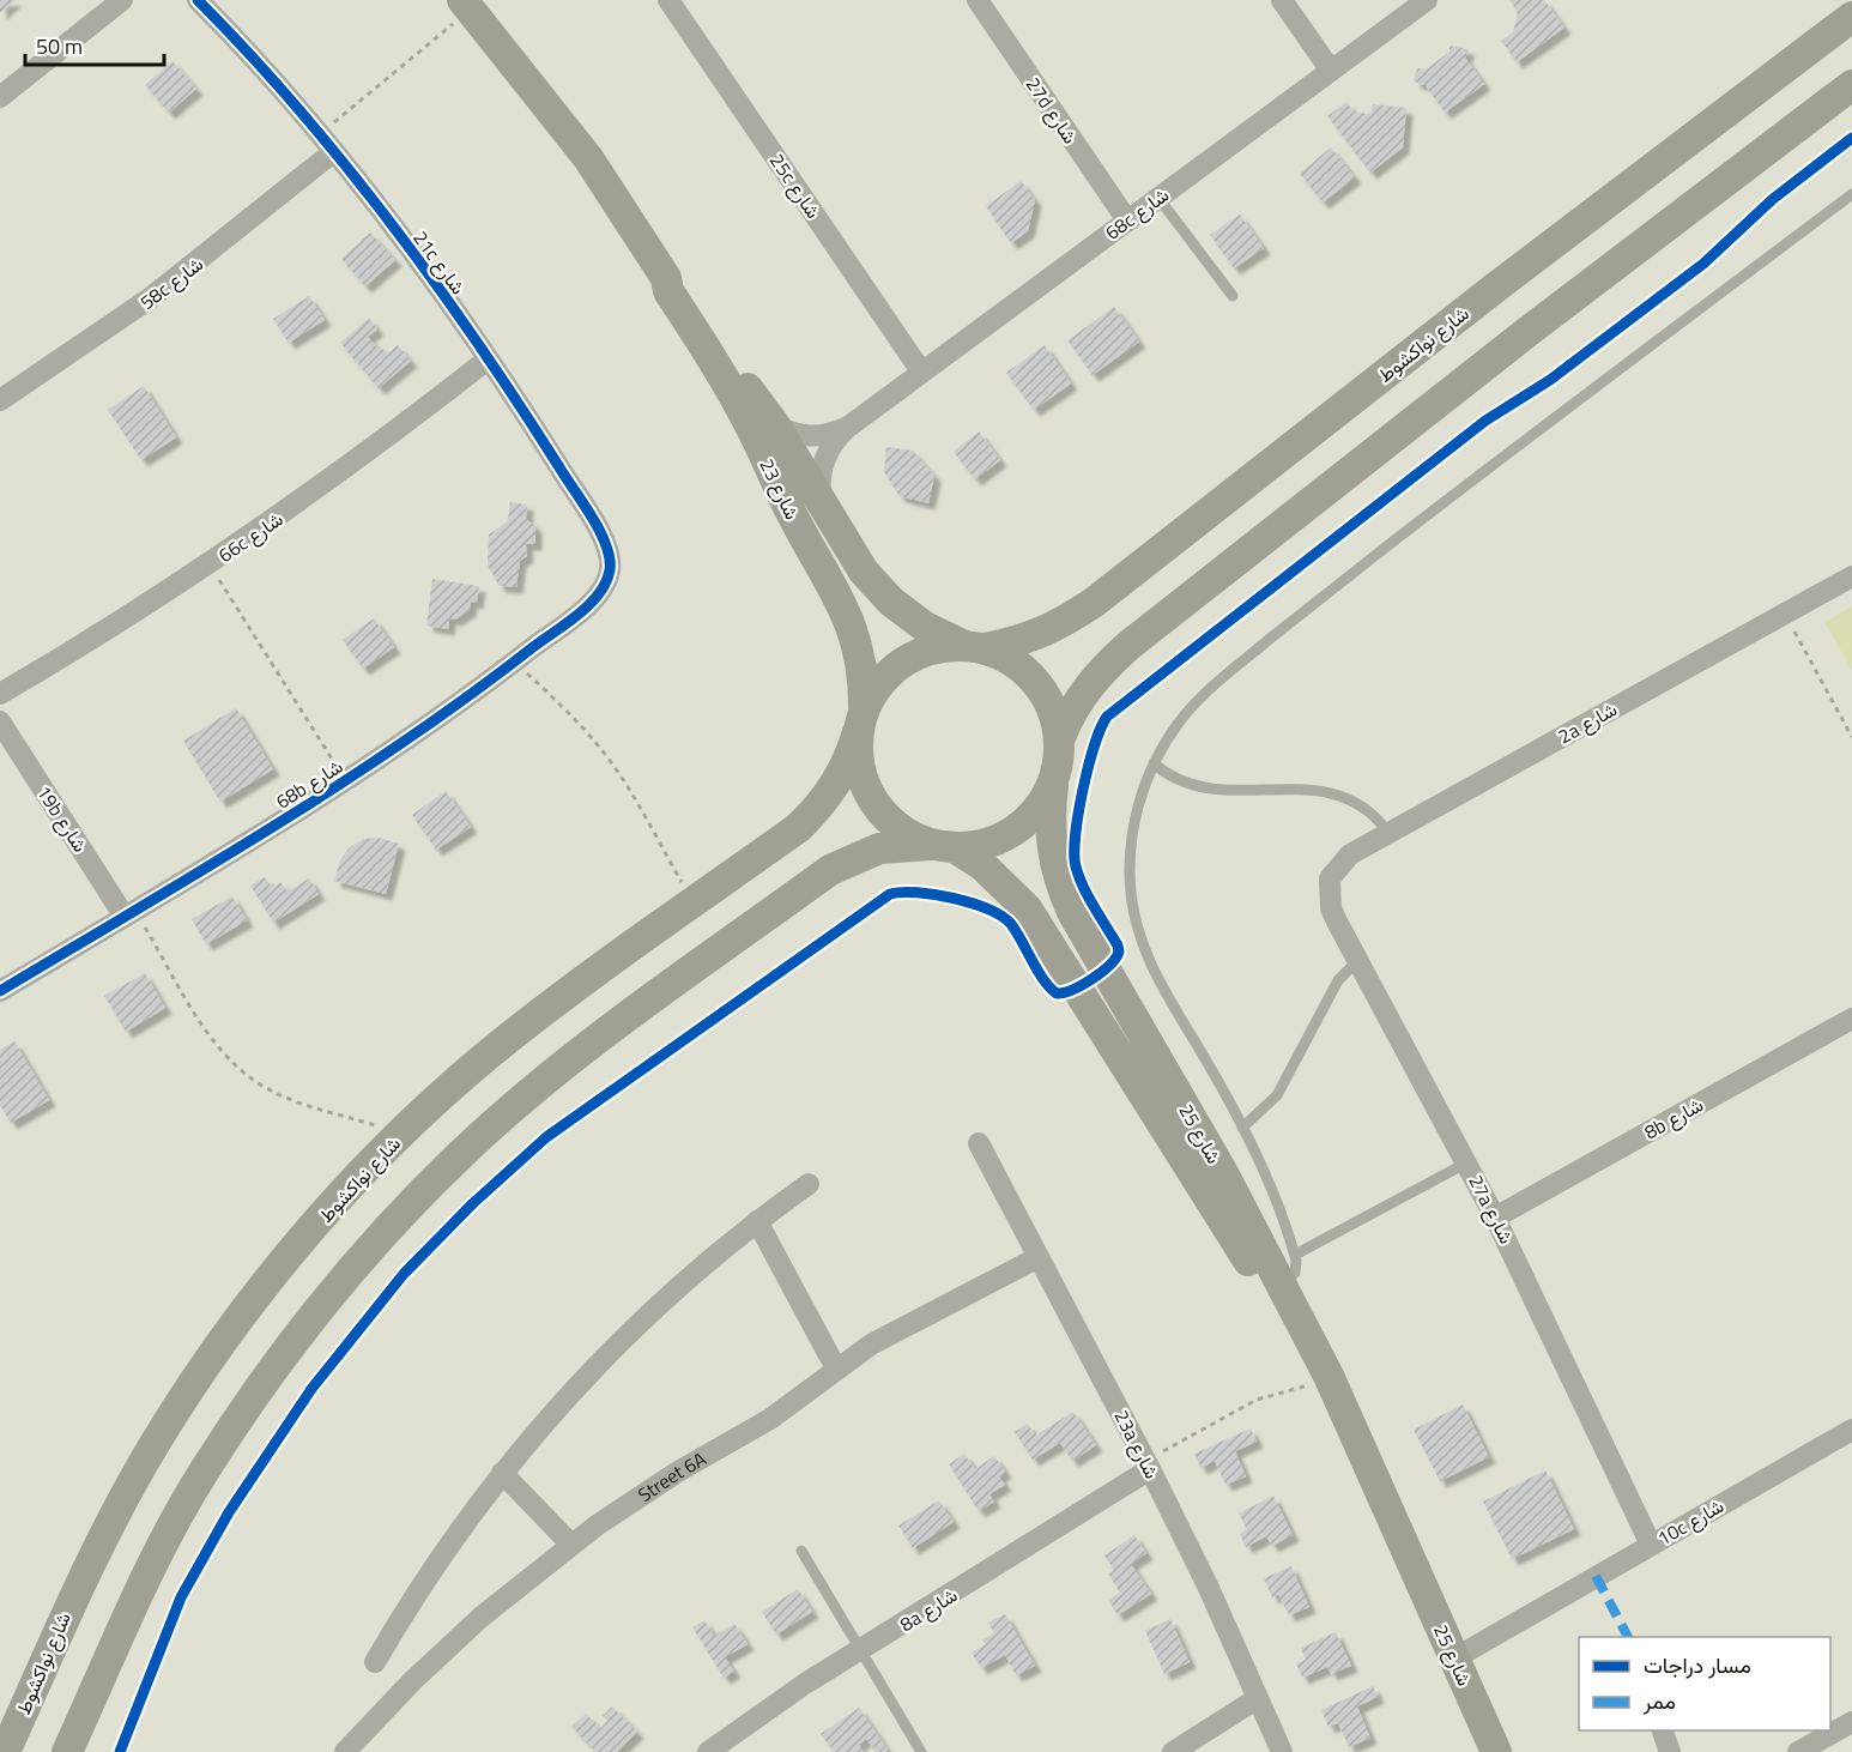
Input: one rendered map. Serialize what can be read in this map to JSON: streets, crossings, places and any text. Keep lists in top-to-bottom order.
{
  "streets": {
    "street": [
      "27d شارع",
      "25c شارع",
      "68c شارع",
      "21c شارع",
      "58c شارع",
      "شارع نواكشوط",
      "شارع 23",
      "66c شارع",
      "2a شارع",
      "68b شارع",
      "19b شارع",
      "8b شارع",
      "شارع 25",
      "27a شارع",
      "23a شارع",
      "Street 6A",
      "10c شارع",
      "8a شارع"
    ]
  },
  "crossings": [
    ["27d شارع", "68c شارع"],
    ["25c شارع", "68c شارع"],
    ["68c شارع", "شارع 23"],
    ["21c شارع", "58c شارع"],
    ["21c شارع", "66c شارع"],
    ["21c شارع", "68b شارع"],
    ["شارع نواكشوط", "شارع 23"],
    ["شارع نواكشوط", "شارع 25"],
    ["شارع 23", "شارع 25"],
    ["2a شارع", "27a شارع"],
    ["68b شارع", "19b شارع"],
    ["8b شارع", "27a شارع"],
    ["شارع 25", "10c شارع"],
    ["27a شارع", "10c شارع"],
    ["23a شارع", "Street 6A"],
    ["23a شارع", "8a شارع"]
  ],
  "legend": ["مسار دراجات", "ممر"],
  "scale_bar": "50 m"
}
